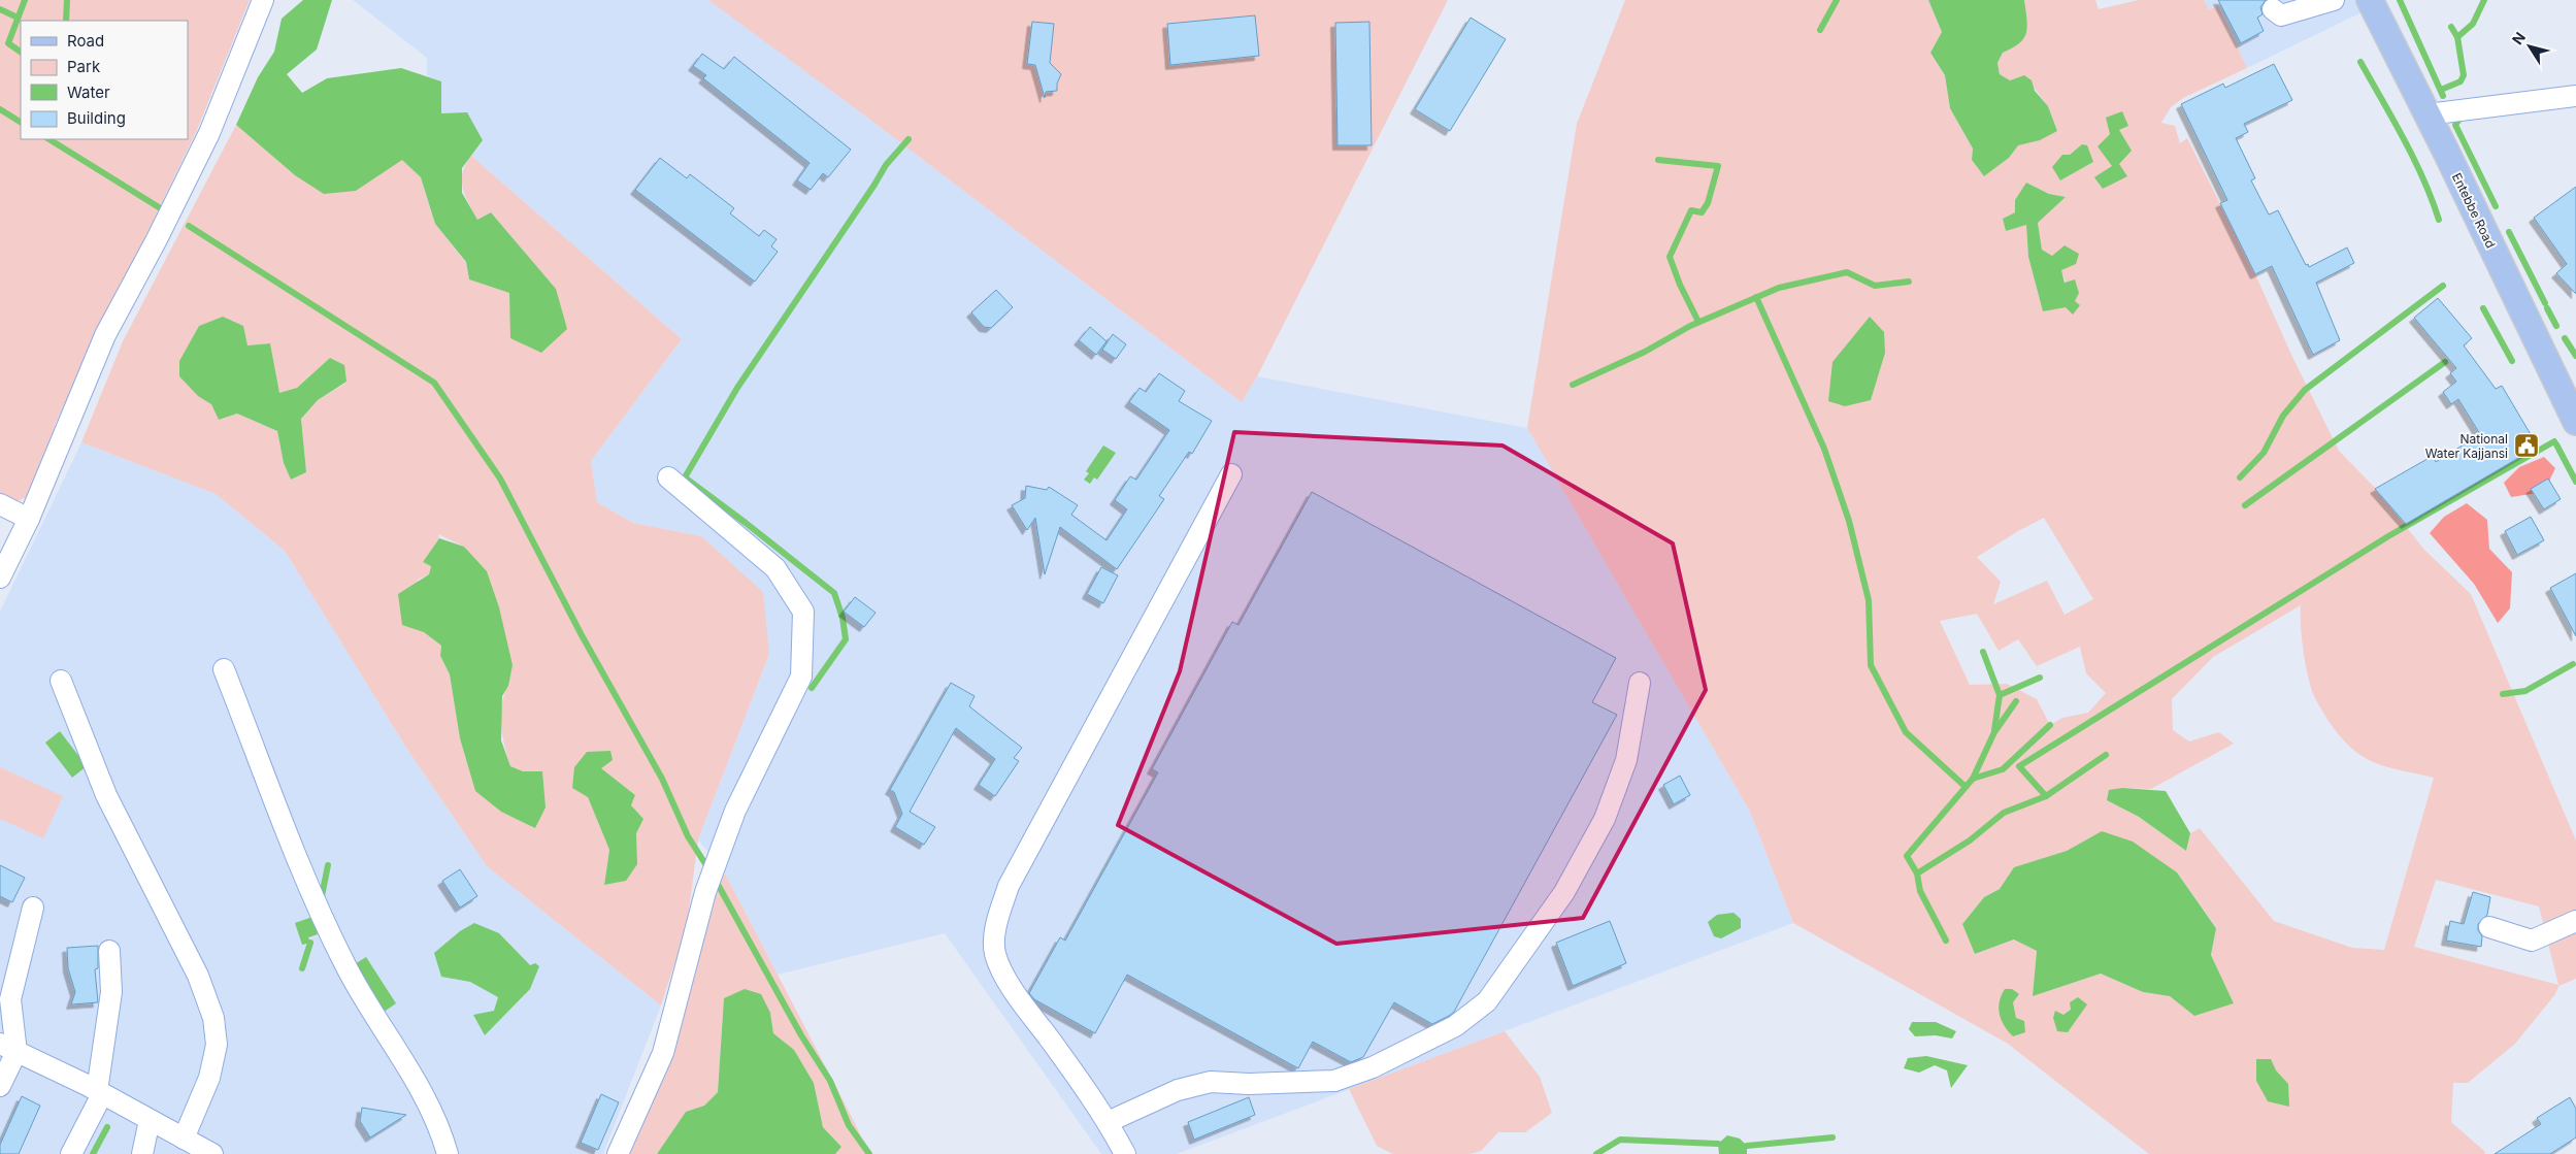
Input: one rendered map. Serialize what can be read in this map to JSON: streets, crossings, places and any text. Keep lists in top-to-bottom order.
{
  "streets": {
    "main road": ["Entebbe Road"]
  },
  "places": {
    "public building": ["National Water Kajjansi"]
  },
  "legend": [
    "Road",
    "Park",
    "Water",
    "Building"
  ],
  "north": "top left"
}
